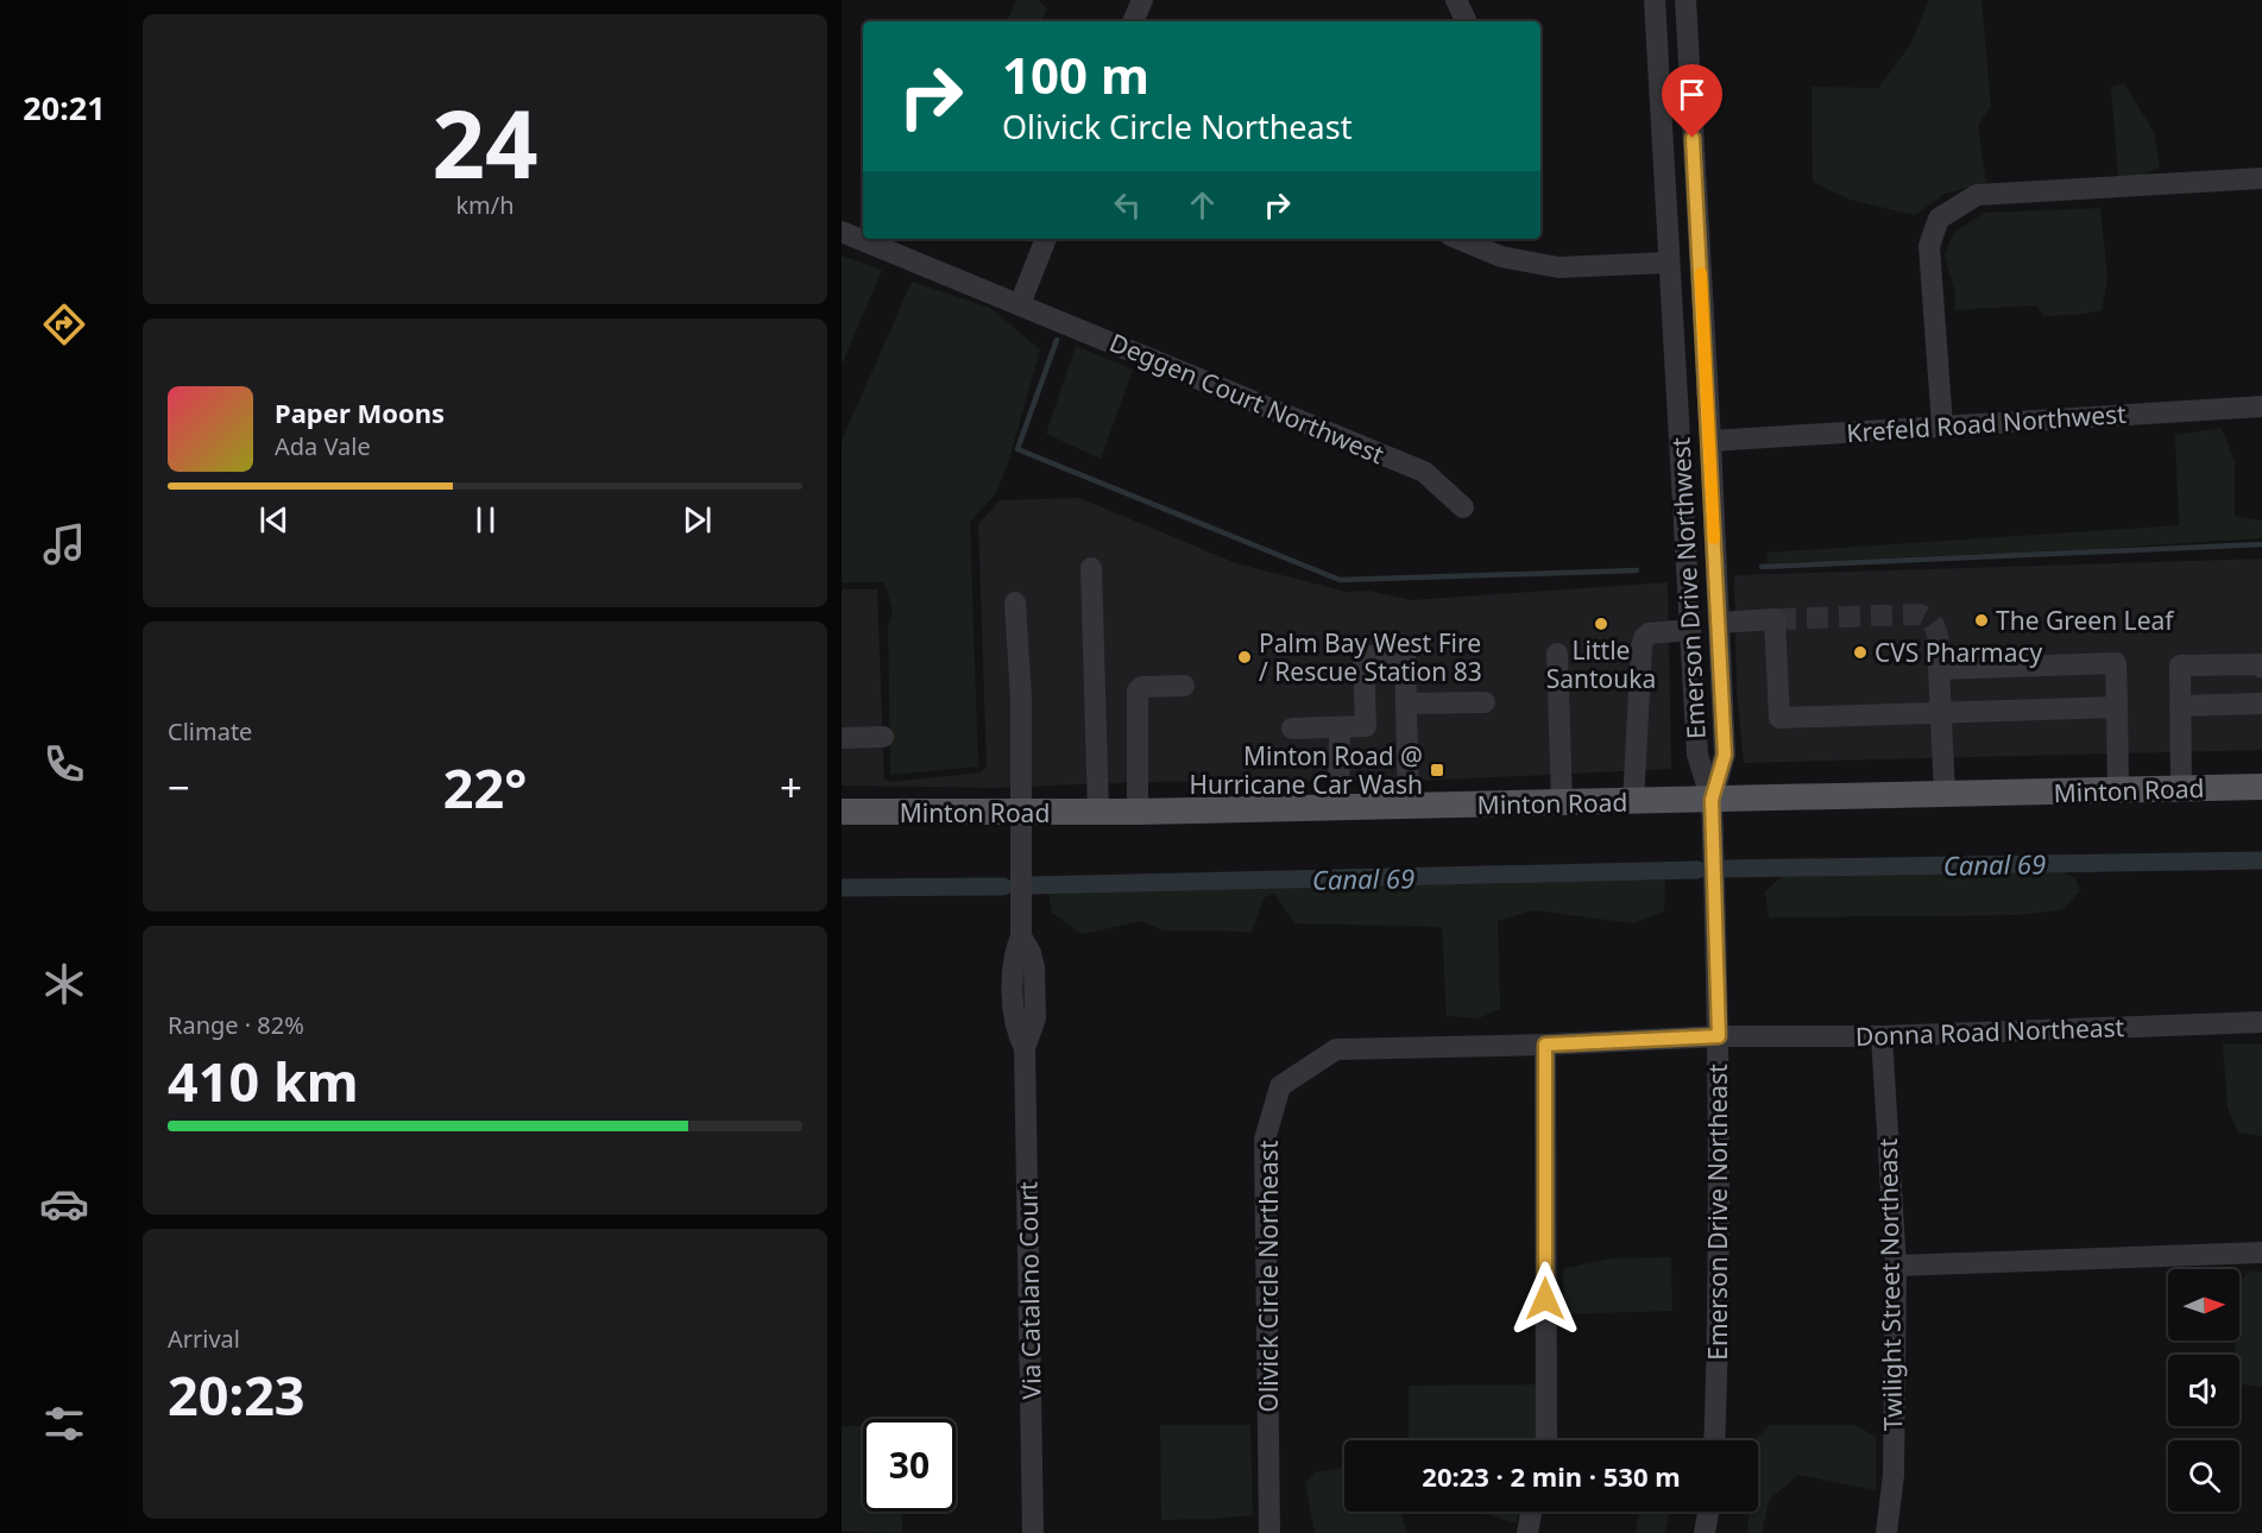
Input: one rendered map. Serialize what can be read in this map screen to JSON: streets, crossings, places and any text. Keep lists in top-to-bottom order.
{
  "streets": {
    "main road": ["Minton Road"],
    "street": [
      "Deggen Court Northwest",
      "Krefeld Road Northwest",
      "Emerson Drive Northwest",
      "Donna Road Northeast",
      "Emerson Drive Northeast",
      "Olivick Circle Northeast",
      "Twilight Street Northeast",
      "Via Catalano Court"
    ]
  },
  "crossings": [
    ["Krefeld Road Northwest", "Emerson Drive Northwest"],
    ["Emerson Drive Northwest", "Minton Road"],
    ["Emerson Drive Northwest", "Emerson Drive Northeast"],
    ["Minton Road", "Emerson Drive Northeast"],
    ["Minton Road", "Via Catalano Court"],
    ["Donna Road Northeast", "Emerson Drive Northeast"],
    ["Donna Road Northeast", "Olivick Circle Northeast"],
    ["Donna Road Northeast", "Twilight Street Northeast"],
    ["Emerson Drive Northeast", "Olivick Circle Northeast"]
  ],
  "water": ["Canal 69"],
  "places": {
    "other": [
      "The Green Leaf",
      "Little Santouka",
      "CVS Pharmacy",
      "Palm Bay West Fire / Rescue Station 83"
    ],
    "transit": ["Minton Road @ Hurricane Car Wash"]
  },
  "north": "right",
  "page": {
    "tabs": "20:21",
    "tile": [
      ["24", "km/h"],
      "Climate",
      ["Range · 82%", "410 km"],
      ["Arrival", "20:23"]
    ],
    "turn": ["100 m", "Olivick Circle Northeast"],
    "song": ["Paper Moons", "Ada Vale"],
    "heat": ["−", "22°", "+"],
    "limit": "30",
    "trip": "20:23 · 2 min · 530 m"
  }
}
